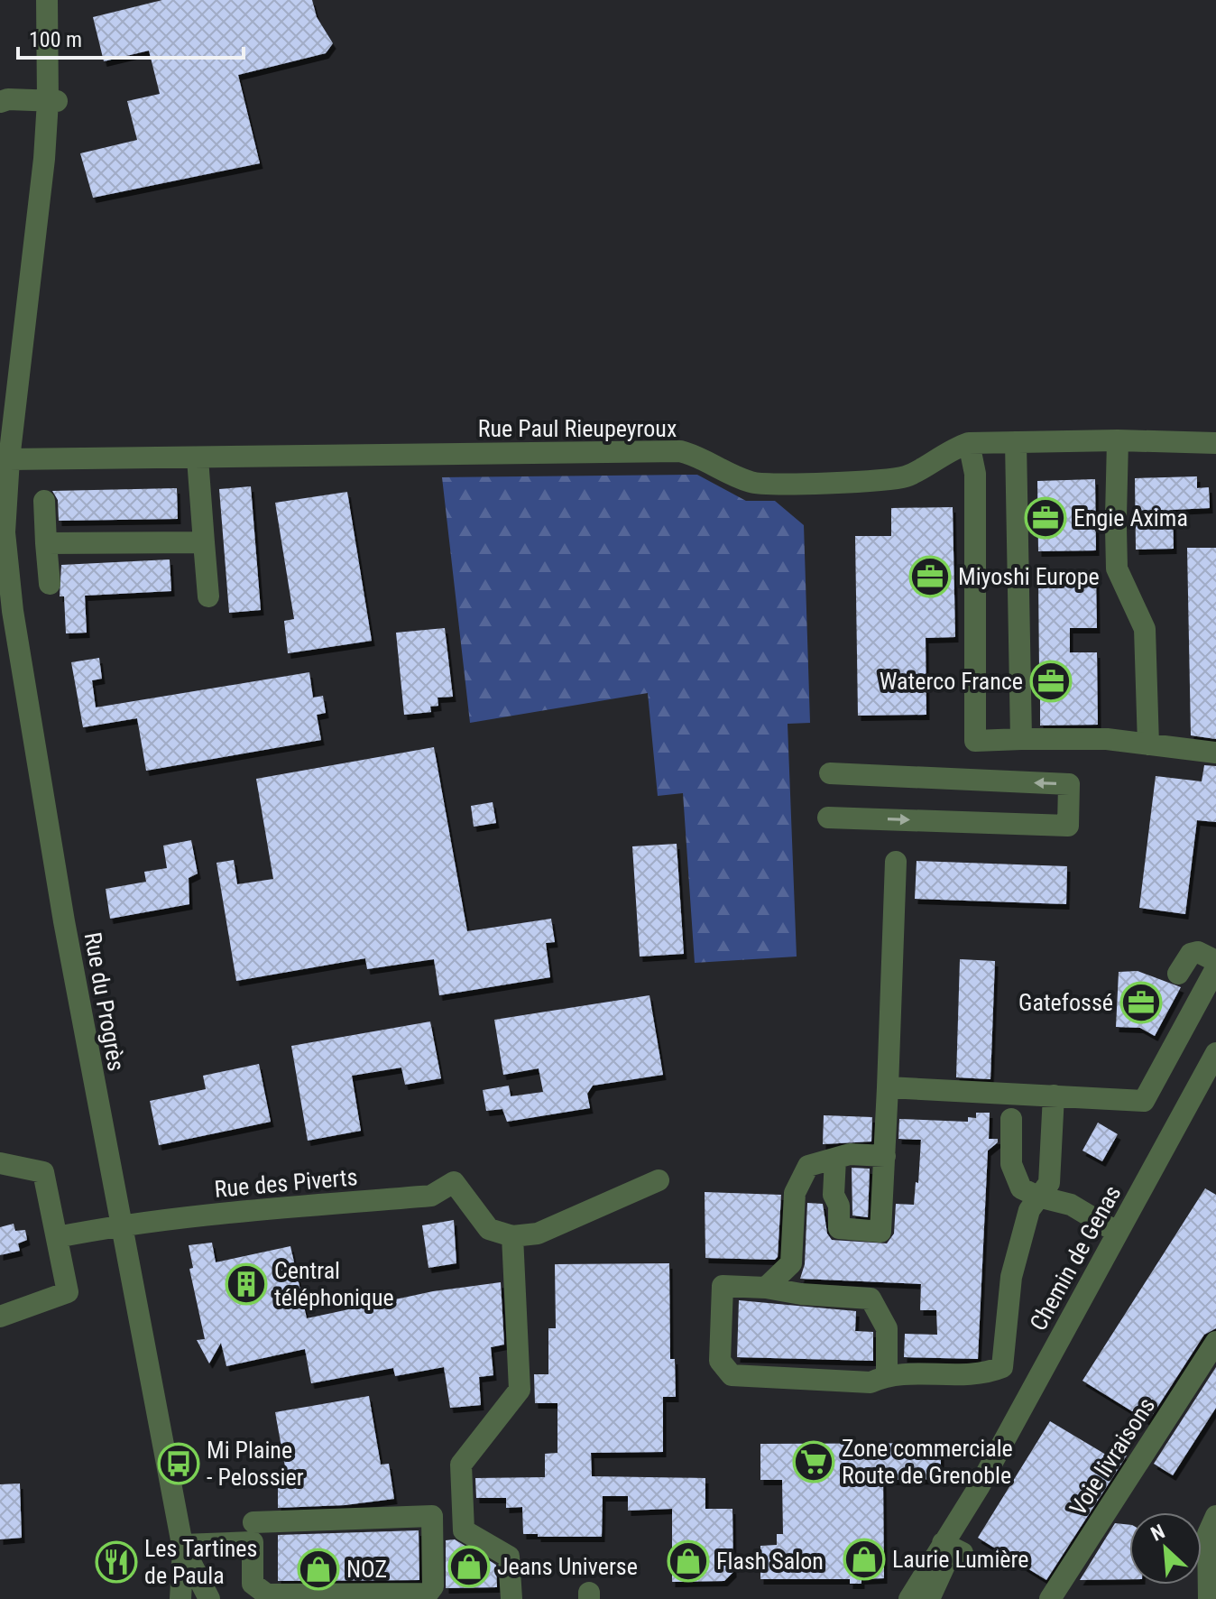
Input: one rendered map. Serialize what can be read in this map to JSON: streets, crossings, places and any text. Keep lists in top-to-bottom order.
{
  "streets": {
    "street": [
      "Rue Paul Rieupeyroux",
      "Rue du Progrès",
      "Rue des Piverts",
      "Chemin de Genas",
      "Voie livraisons"
    ]
  },
  "crossings": [
    ["Rue Paul Rieupeyroux", "Rue du Progrès"],
    ["Rue du Progrès", "Rue des Piverts"]
  ],
  "places": {
    "office": [
      "Engie Axima",
      "Miyoshi Europe",
      "Waterco France",
      "Gatefossé"
    ],
    "building": ["Central téléphonique"],
    "supermarket": ["Zone commerciale Route de Grenoble"],
    "bus stop": ["Mi Plaine - Pelossier"],
    "shop": [
      "Laurie Lumière",
      "Flash Salon",
      "Jeans Universe",
      "NOZ"
    ],
    "restaurant": ["Les Tartines de Paula"]
  },
  "scale_bar": "100 m",
  "north": "top left"
}
